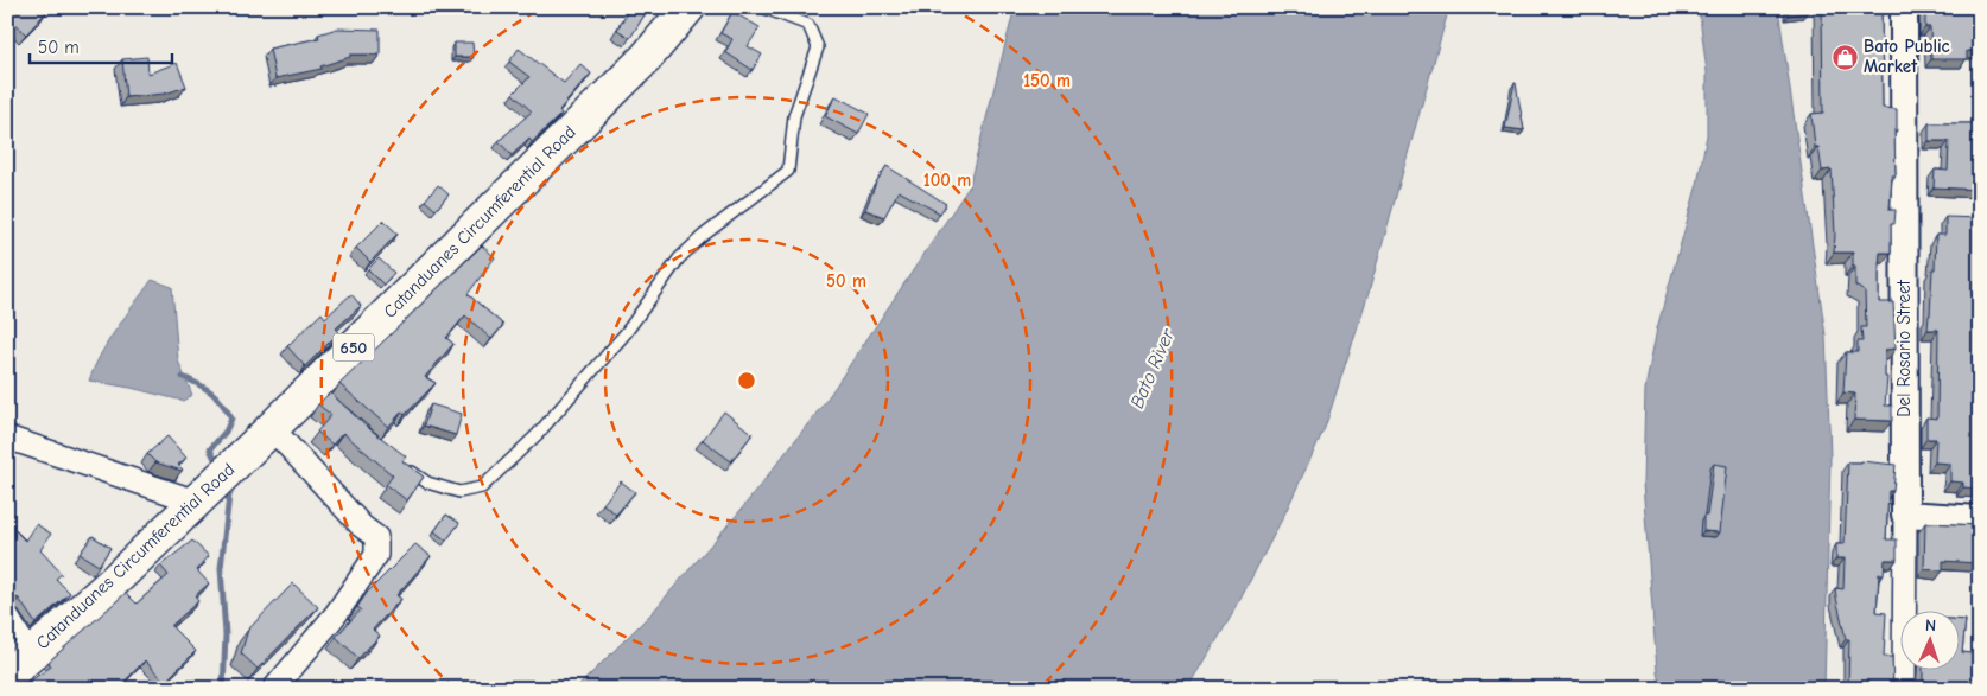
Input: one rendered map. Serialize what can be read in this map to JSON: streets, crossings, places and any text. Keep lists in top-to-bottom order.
{
  "streets": {
    "main road": ["Catanduanes Circumferential Road", "650"],
    "street": ["Del Rosario Street"]
  },
  "water": ["Bato River"],
  "places": {
    "shop": ["Bato Public Market"]
  },
  "scale_bar": "50 m",
  "north": "top",
  "rings": ["150 m", "100 m", "50 m"]
}
